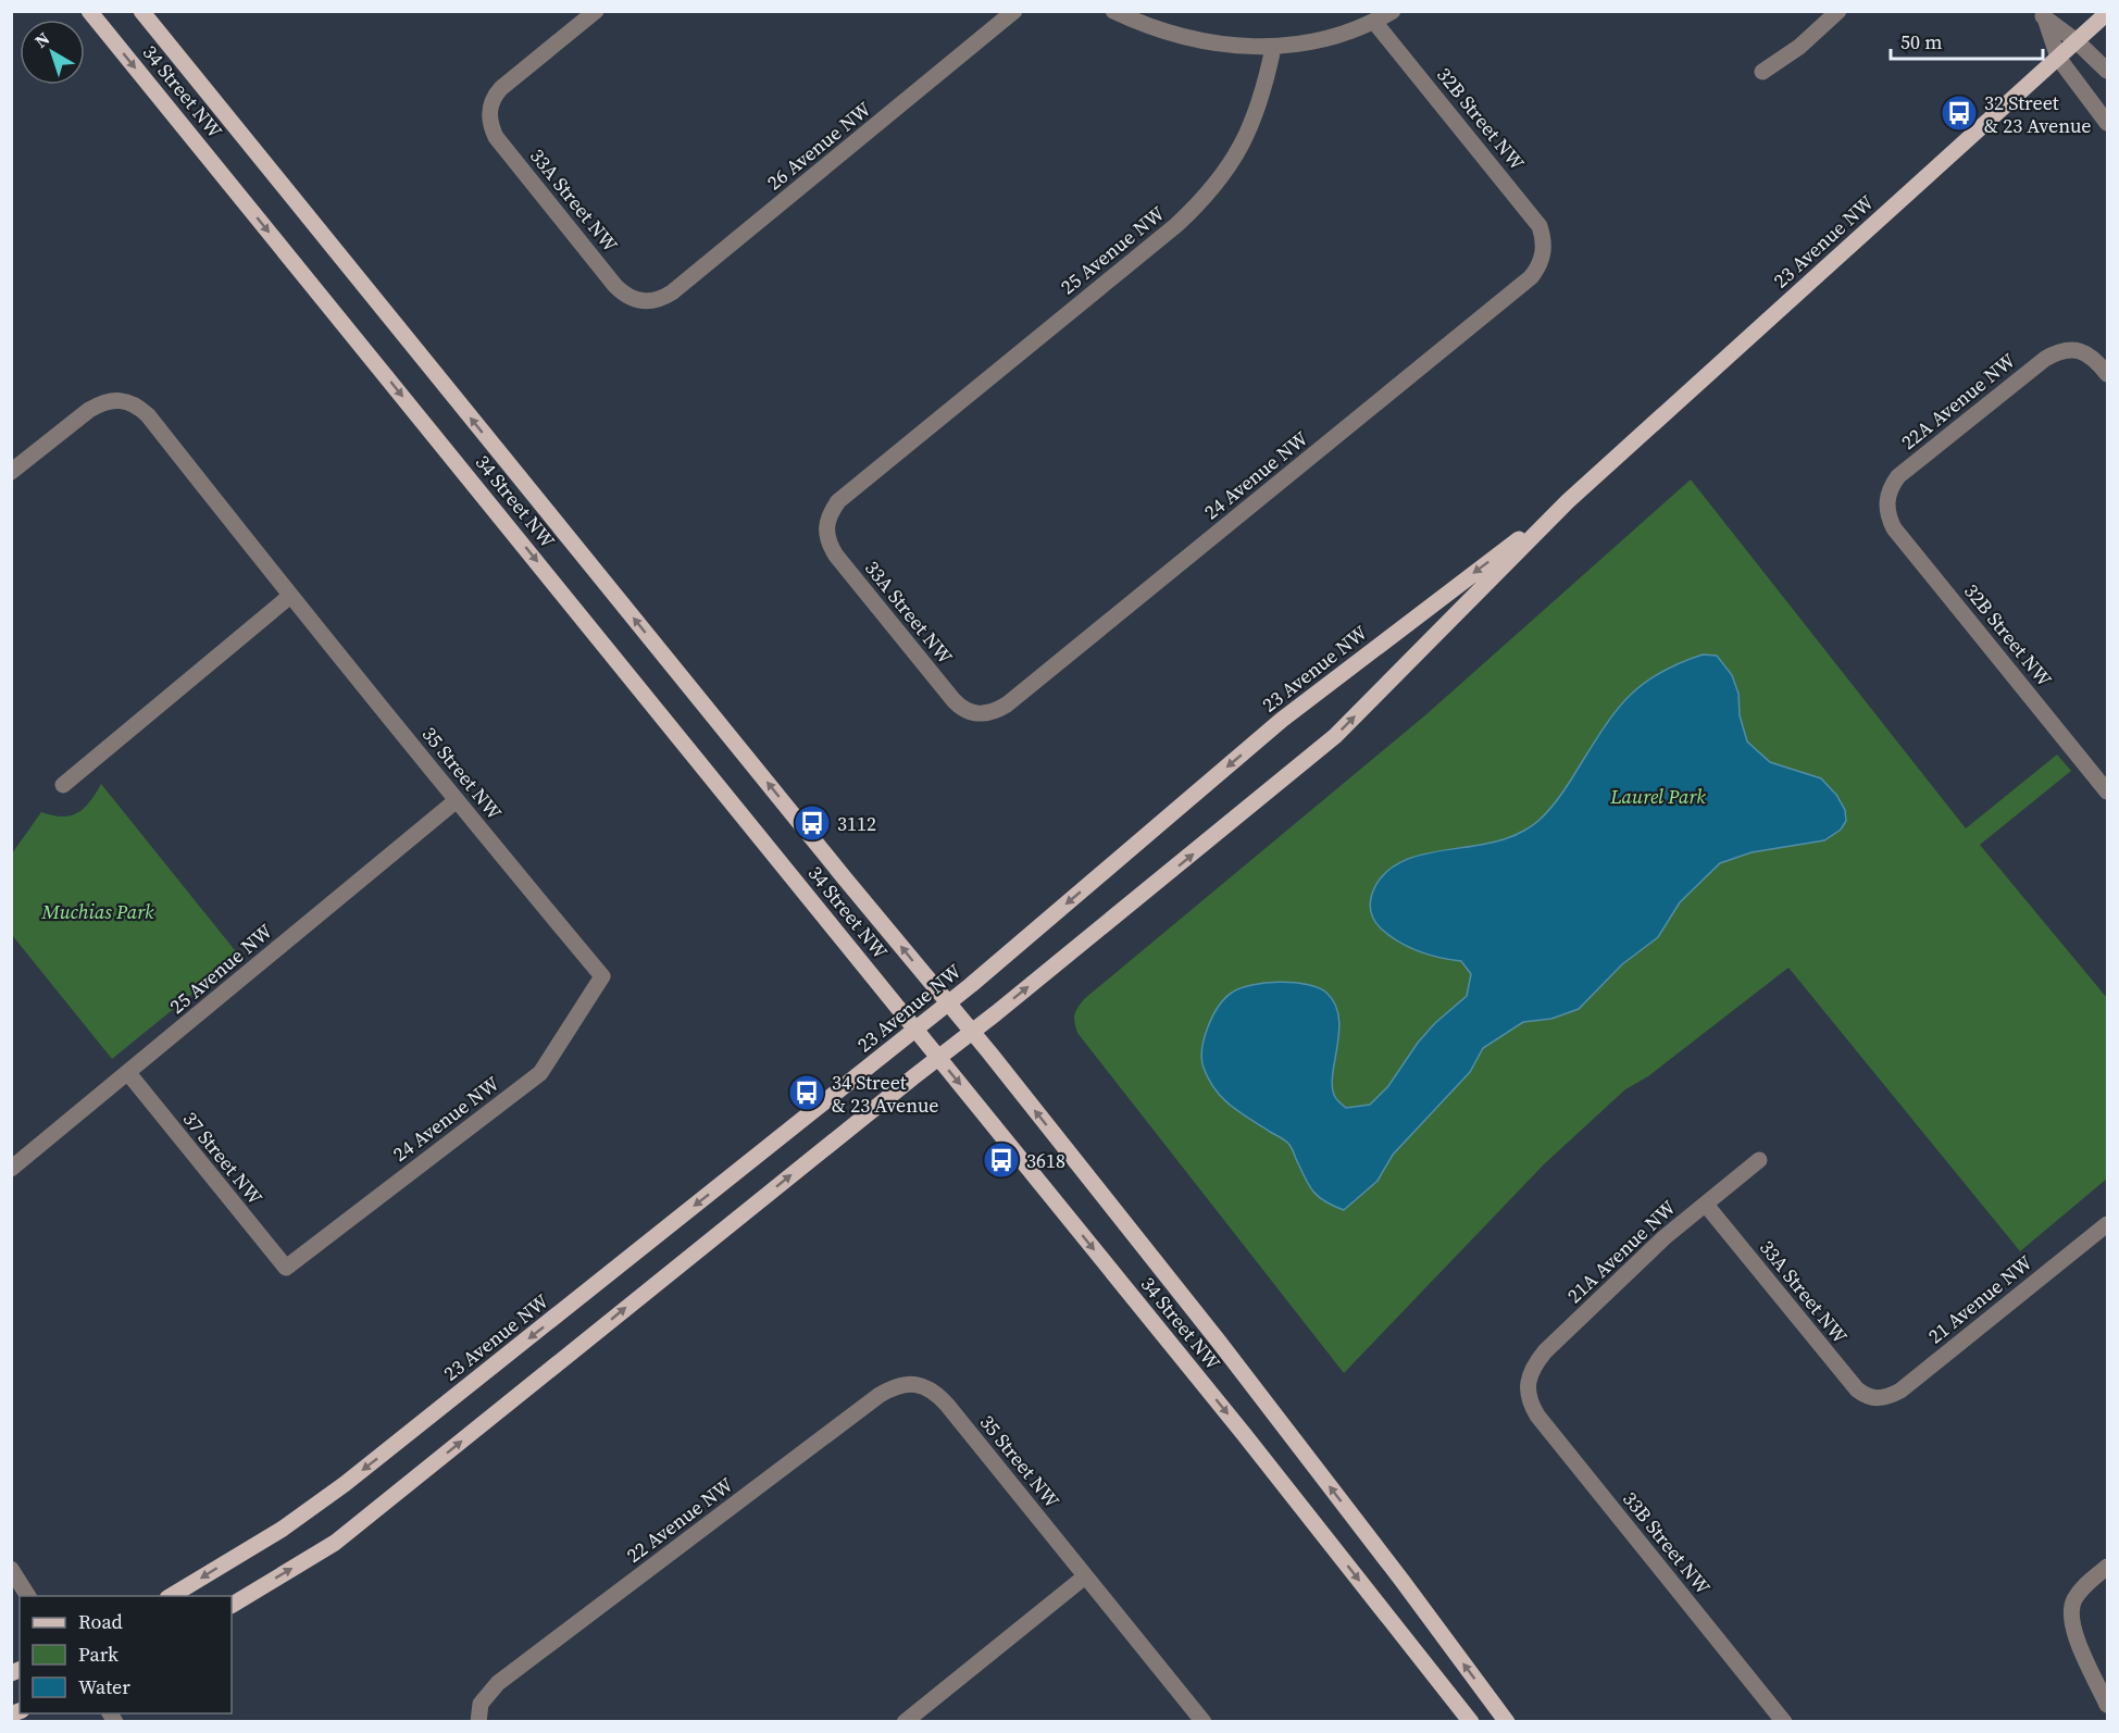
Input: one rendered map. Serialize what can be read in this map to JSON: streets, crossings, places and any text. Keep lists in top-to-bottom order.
{
  "streets": {
    "main road": ["34 Street NW", "23 Avenue NW"],
    "street": [
      "32B Street NW",
      "26 Avenue NW",
      "33A Street NW",
      "25 Avenue NW",
      "22A Avenue NW",
      "24 Avenue NW",
      "35 Street NW",
      "37 Street NW",
      "21A Avenue NW",
      "21 Avenue NW",
      "22 Avenue NW",
      "33B Street NW"
    ]
  },
  "crossings": [
    ["34 Street NW", "23 Avenue NW"],
    ["32B Street NW", "22A Avenue NW"],
    ["32B Street NW", "24 Avenue NW"],
    ["26 Avenue NW", "33A Street NW"],
    ["33A Street NW", "25 Avenue NW"],
    ["33A Street NW", "24 Avenue NW"],
    ["33A Street NW", "21A Avenue NW"],
    ["33A Street NW", "21 Avenue NW"],
    ["25 Avenue NW", "35 Street NW"],
    ["25 Avenue NW", "37 Street NW"],
    ["24 Avenue NW", "35 Street NW"],
    ["24 Avenue NW", "37 Street NW"],
    ["35 Street NW", "22 Avenue NW"],
    ["21A Avenue NW", "33B Street NW"]
  ],
  "parks": ["Laurel Park", "Muchias Park"],
  "places": {
    "bus stop": [
      "32 Street & 23 Avenue",
      "3112",
      "34 Street & 23 Avenue",
      "3618"
    ]
  },
  "legend": ["Road", "Park", "Water"],
  "scale_bar": "50 m",
  "north": "top left"
}
